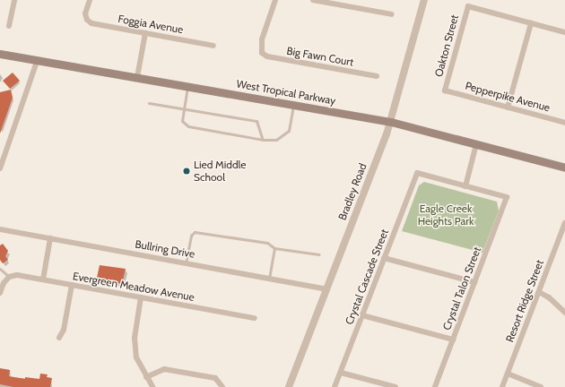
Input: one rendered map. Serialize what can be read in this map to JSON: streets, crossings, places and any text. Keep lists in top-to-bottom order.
{
  "streets": {
    "main road": ["West Tropical Parkway"],
    "street": [
      "Foggia Avenue",
      "Oakton Street",
      "Big Fawn Court",
      "Pepperpike Avenue",
      "Bradley Road",
      "Bullring Drive",
      "Crystal Cascade Street",
      "Evergreen Meadow Avenue",
      "Crystal Talon Street",
      "Resort Ridge Street"
    ]
  },
  "crossings": [
    ["Oakton Street", "Pepperpike Avenue"],
    ["West Tropical Parkway", "Bradley Road"],
    ["Bradley Road", "Bullring Drive"],
    ["Crystal Cascade Street", "Crystal Talon Street"]
  ],
  "parks": ["Eagle Creek Heights Park"],
  "places": ["Lied Middle School"]
}
